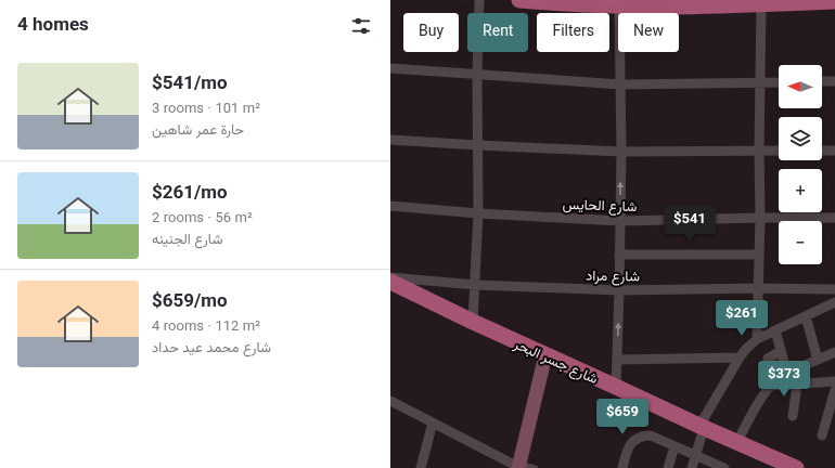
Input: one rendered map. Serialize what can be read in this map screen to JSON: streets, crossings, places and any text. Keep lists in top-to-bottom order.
{
  "streets": {
    "main road": ["شارع جسر البحر"],
    "street": ["شارع الحايس", "شارع مراد"]
  },
  "north": "left",
  "page": {
    "heading": "4 homes",
    "chip": [
      "Buy",
      "Rent",
      "Filters",
      "New"
    ],
    "list": [
      {
        "name": "$541/mo",
        "note": "3 rooms · 101 m² · حارة عمر شاهين"
      },
      {
        "name": "$261/mo",
        "note": "2 rooms · 56 m² · شارع الجنينه"
      },
      {
        "name": "$659/mo",
        "note": "4 rooms · 112 m² · شارع محمد عيد حداد"
      }
    ],
    "map_buttons": ["+", "−"],
    "price": [
      "$541",
      "$261",
      "$373",
      "$659"
    ]
  }
}
